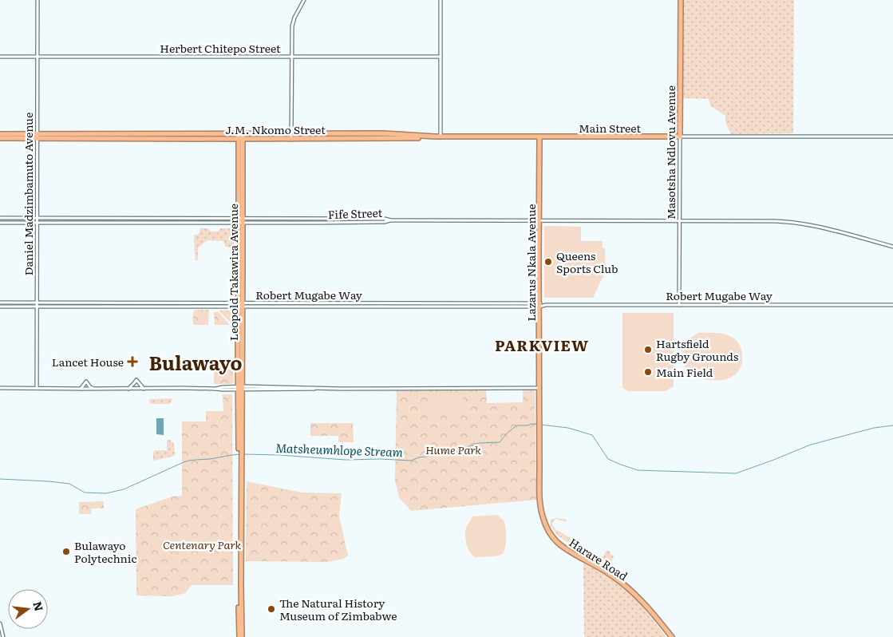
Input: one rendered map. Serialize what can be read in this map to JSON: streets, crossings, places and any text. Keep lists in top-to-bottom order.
{
  "streets": {
    "highway": [
      "Main Street",
      "J.M. Nkomo Street",
      "Masotsha Ndlovu Avenue",
      "Lazarus Nkala Avenue",
      "Leopold Takawira Avenue",
      "Harare Road"
    ],
    "street": [
      "Herbert Chitepo Street",
      "Daniel Madzimbamuto Avenue",
      "Fife Street",
      "Robert Mugabe Way"
    ]
  },
  "crossings": [
    ["Herbert Chitepo Street", "Daniel Madzimbamuto Avenue"],
    ["Main Street", "J.M. Nkomo Street"],
    ["Main Street", "Masotsha Ndlovu Avenue"],
    ["Main Street", "Lazarus Nkala Avenue"],
    ["J.M. Nkomo Street", "Daniel Madzimbamuto Avenue"],
    ["J.M. Nkomo Street", "Lazarus Nkala Avenue"],
    ["J.M. Nkomo Street", "Leopold Takawira Avenue"],
    ["Masotsha Ndlovu Avenue", "Fife Street"],
    ["Masotsha Ndlovu Avenue", "Robert Mugabe Way"],
    ["Daniel Madzimbamuto Avenue", "Fife Street"],
    ["Daniel Madzimbamuto Avenue", "Robert Mugabe Way"],
    ["Fife Street", "Lazarus Nkala Avenue"],
    ["Fife Street", "Leopold Takawira Avenue"],
    ["Lazarus Nkala Avenue", "Robert Mugabe Way"],
    ["Lazarus Nkala Avenue", "Harare Road"],
    ["Leopold Takawira Avenue", "Robert Mugabe Way"]
  ],
  "districts": ["PARKVIEW", "Bulawayo"],
  "water": ["Matsheumhlope Stream"],
  "parks": ["Hume Park", "Centenary Park"],
  "places": {
    "other": [
      "Queens Sports Club",
      "Hartsfield Rugby Grounds",
      "Main Field",
      "Bulawayo Polytechnic",
      "The Natural History Museum of Zimbabwe"
    ],
    "health": ["Lancet House"]
  },
  "north": "right"
}
